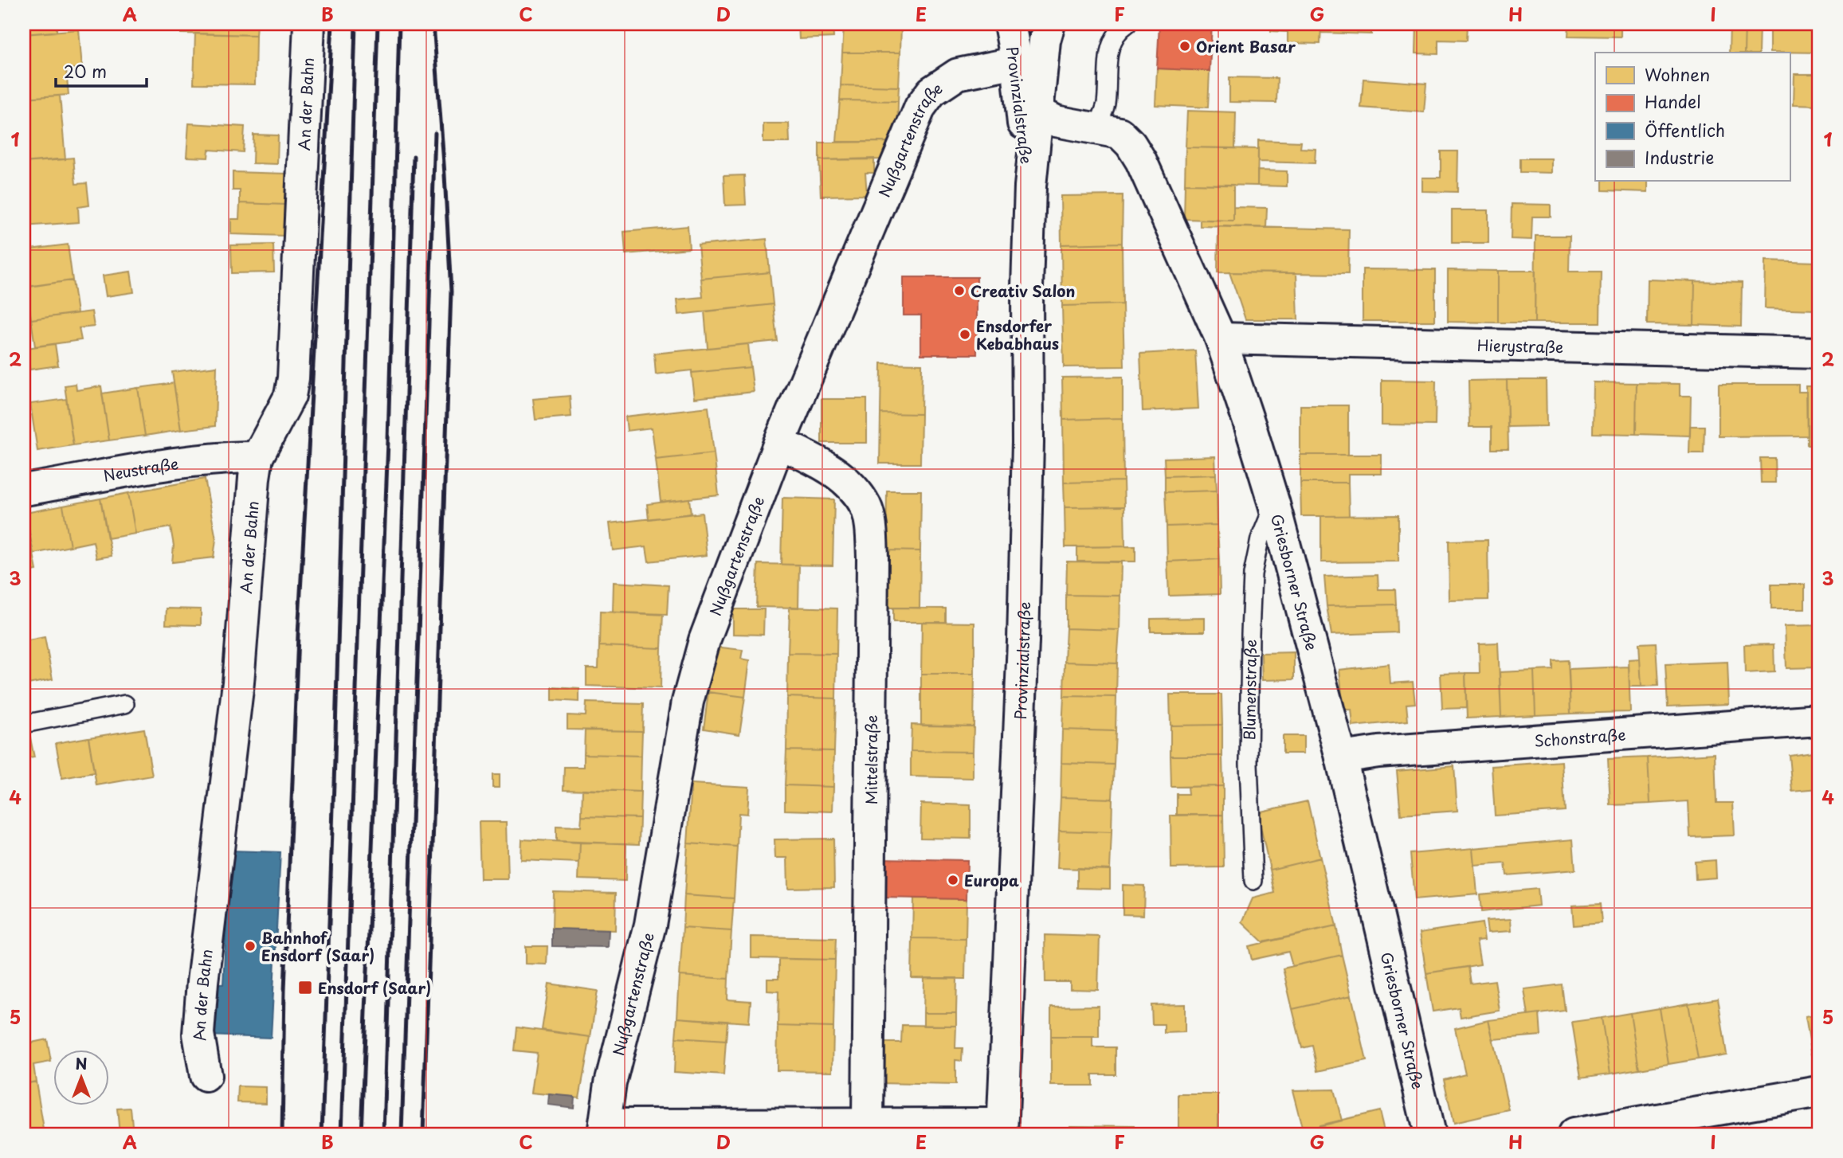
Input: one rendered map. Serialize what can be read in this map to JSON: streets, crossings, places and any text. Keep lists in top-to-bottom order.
{
  "streets": {
    "street": [
      "An der Bahn",
      "Provinzialstraße",
      "Nußgartenstraße",
      "Hierystraße",
      "Neustraße",
      "Griesborner Straße",
      "Schonstraße",
      "Mittelstraße"
    ],
    "lane": ["Blumenstraße"]
  },
  "crossings": [
    ["An der Bahn", "Neustraße"],
    ["Provinzialstraße", "Nußgartenstraße"],
    ["Provinzialstraße", "Griesborner Straße"],
    ["Nußgartenstraße", "Mittelstraße"],
    ["Hierystraße", "Griesborner Straße"],
    ["Griesborner Straße", "Blumenstraße"],
    ["Griesborner Straße", "Schonstraße"]
  ],
  "places": {
    "other": [
      "Orient Basar",
      "Creativ Salon",
      "Ensdorfer Kebabhaus",
      "Europa",
      "Bahnhof Ensdorf (Saar)"
    ],
    "transit": ["Ensdorf (Saar)"]
  },
  "legend": [
    "Wohnen",
    "Handel",
    "Öffentlich",
    "Industrie"
  ],
  "scale_bar": "20 m",
  "north": "top",
  "grid": {
    "columns": [
      "A",
      "B",
      "C",
      "D",
      "E",
      "F",
      "G",
      "H",
      "I"
    ],
    "rows": [
      "1",
      "2",
      "3",
      "4",
      "5"
    ]
  }
}
